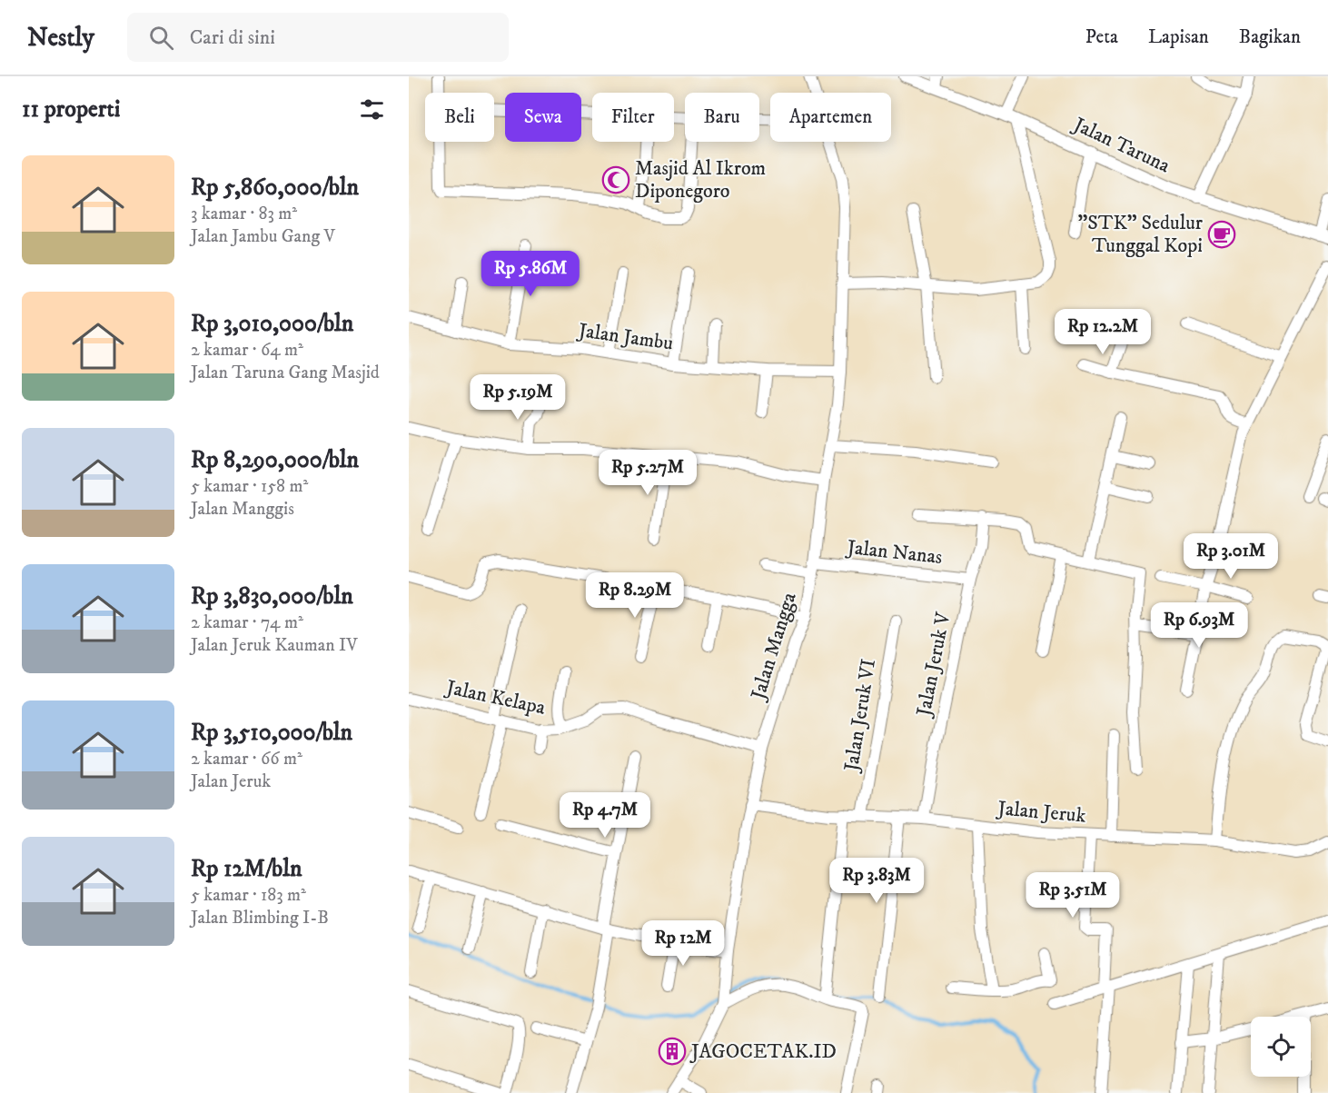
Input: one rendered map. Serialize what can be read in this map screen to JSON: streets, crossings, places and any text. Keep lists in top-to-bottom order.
{
  "streets": {
    "street": [
      "Jalan Taruna",
      "Jalan Jambu",
      "Jalan Nanas",
      "Jalan Mangga",
      "Jalan Jeruk V",
      "Jalan Kelapa",
      "Jalan Jeruk VI",
      "Jalan Jeruk"
    ]
  },
  "crossings": [
    ["Jalan Jambu", "Jalan Mangga"],
    ["Jalan Nanas", "Jalan Mangga"],
    ["Jalan Nanas", "Jalan Jeruk V"],
    ["Jalan Mangga", "Jalan Kelapa"],
    ["Jalan Mangga", "Jalan Jeruk"],
    ["Jalan Jeruk V", "Jalan Jeruk"],
    ["Jalan Jeruk VI", "Jalan Jeruk"]
  ],
  "places": {
    "mosque": ["Masjid Al Ikrom Diponegoro"],
    "cafe": ["\"STK\" Sedulur Tunggal Kopi"],
    "building": ["JAGOCETAK.ID"]
  },
  "page": {
    "header": "Nestly",
    "search": "Cari di sini",
    "nav": ["Peta", "Lapisan", "Bagikan"],
    "heading": "11 properti",
    "chip": [
      "Beli",
      "Sewa",
      "Filter",
      "Baru",
      "Apartemen"
    ],
    "list": [
      {
        "name": "Rp 5,860,000/bln",
        "note": "3 kamar · 83 m² · Jalan Jambu Gang V"
      },
      {
        "name": "Rp 3,010,000/bln",
        "note": "2 kamar · 64 m² · Jalan Taruna Gang Masjid"
      },
      {
        "name": "Rp 8,290,000/bln",
        "note": "5 kamar · 158 m² · Jalan Manggis"
      },
      {
        "name": "Rp 3,830,000/bln",
        "note": "2 kamar · 74 m² · Jalan Jeruk Kauman IV"
      },
      {
        "name": "Rp 3,510,000/bln",
        "note": "2 kamar · 66 m² · Jalan Jeruk"
      },
      {
        "name": "Rp 12M/bln",
        "note": "5 kamar · 183 m² · Jalan Blimbing I-B"
      }
    ],
    "price": [
      "Rp 5.86M",
      "Rp 12.2M",
      "Rp 5.19M",
      "Rp 5.27M",
      "Rp 3.01M",
      "Rp 8.29M",
      "Rp 6.93M",
      "Rp 4.7M",
      "Rp 3.83M",
      "Rp 3.51M",
      "Rp 12M"
    ]
  }
}
